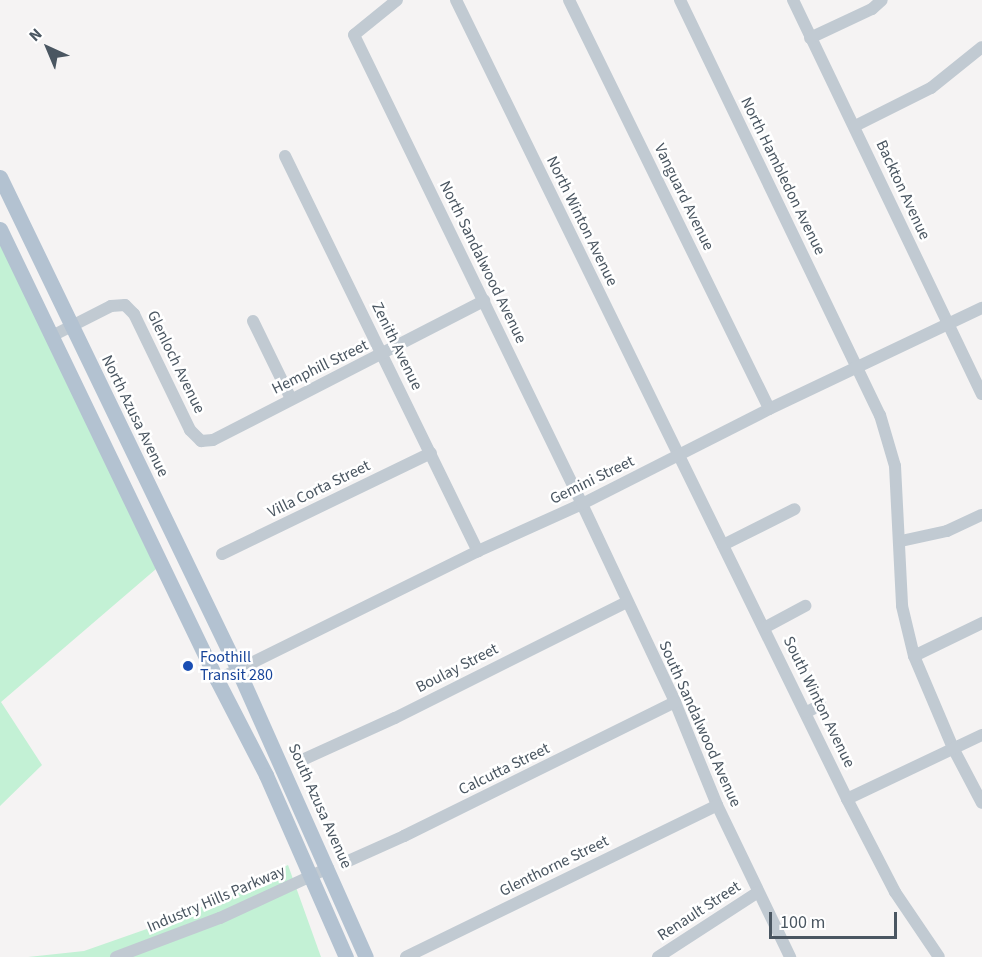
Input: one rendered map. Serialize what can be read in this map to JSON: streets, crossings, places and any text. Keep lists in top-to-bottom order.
{
  "streets": {
    "main road": ["North Azusa Avenue", "South Azusa Avenue"],
    "street": [
      "North Hambledon Avenue",
      "Backton Avenue",
      "Vanguard Avenue",
      "North Winton Avenue",
      "North Sandalwood Avenue",
      "Zenith Avenue",
      "Glenloch Avenue",
      "Hemphill Street",
      "Gemini Street",
      "Villa Corta Street",
      "Boulay Street",
      "South Winton Avenue",
      "South Sandalwood Avenue",
      "Calcutta Street",
      "Glenthorne Street",
      "Industry Hills Parkway",
      "Renault Street"
    ]
  },
  "crossings": [
    ["North Hambledon Avenue", "Gemini Street"],
    ["Backton Avenue", "Gemini Street"],
    ["Vanguard Avenue", "Gemini Street"],
    ["North Winton Avenue", "Gemini Street"],
    ["North Winton Avenue", "South Winton Avenue"],
    ["North Sandalwood Avenue", "Hemphill Street"],
    ["North Sandalwood Avenue", "Gemini Street"],
    ["North Sandalwood Avenue", "South Sandalwood Avenue"],
    ["Zenith Avenue", "Hemphill Street"],
    ["Zenith Avenue", "Gemini Street"],
    ["Zenith Avenue", "Villa Corta Street"],
    ["Glenloch Avenue", "Hemphill Street"],
    ["Glenloch Avenue", "North Azusa Avenue"],
    ["North Azusa Avenue", "Gemini Street"],
    ["North Azusa Avenue", "South Azusa Avenue"],
    ["Gemini Street", "South Winton Avenue"],
    ["Gemini Street", "South Sandalwood Avenue"],
    ["Gemini Street", "South Azusa Avenue"],
    ["Boulay Street", "South Sandalwood Avenue"],
    ["South Sandalwood Avenue", "Calcutta Street"],
    ["South Sandalwood Avenue", "Glenthorne Street"],
    ["South Sandalwood Avenue", "Renault Street"],
    ["South Azusa Avenue", "Industry Hills Parkway"]
  ],
  "places": ["Foothill Transit 280"],
  "scale_bar": "100 m",
  "north": "top left"
}
